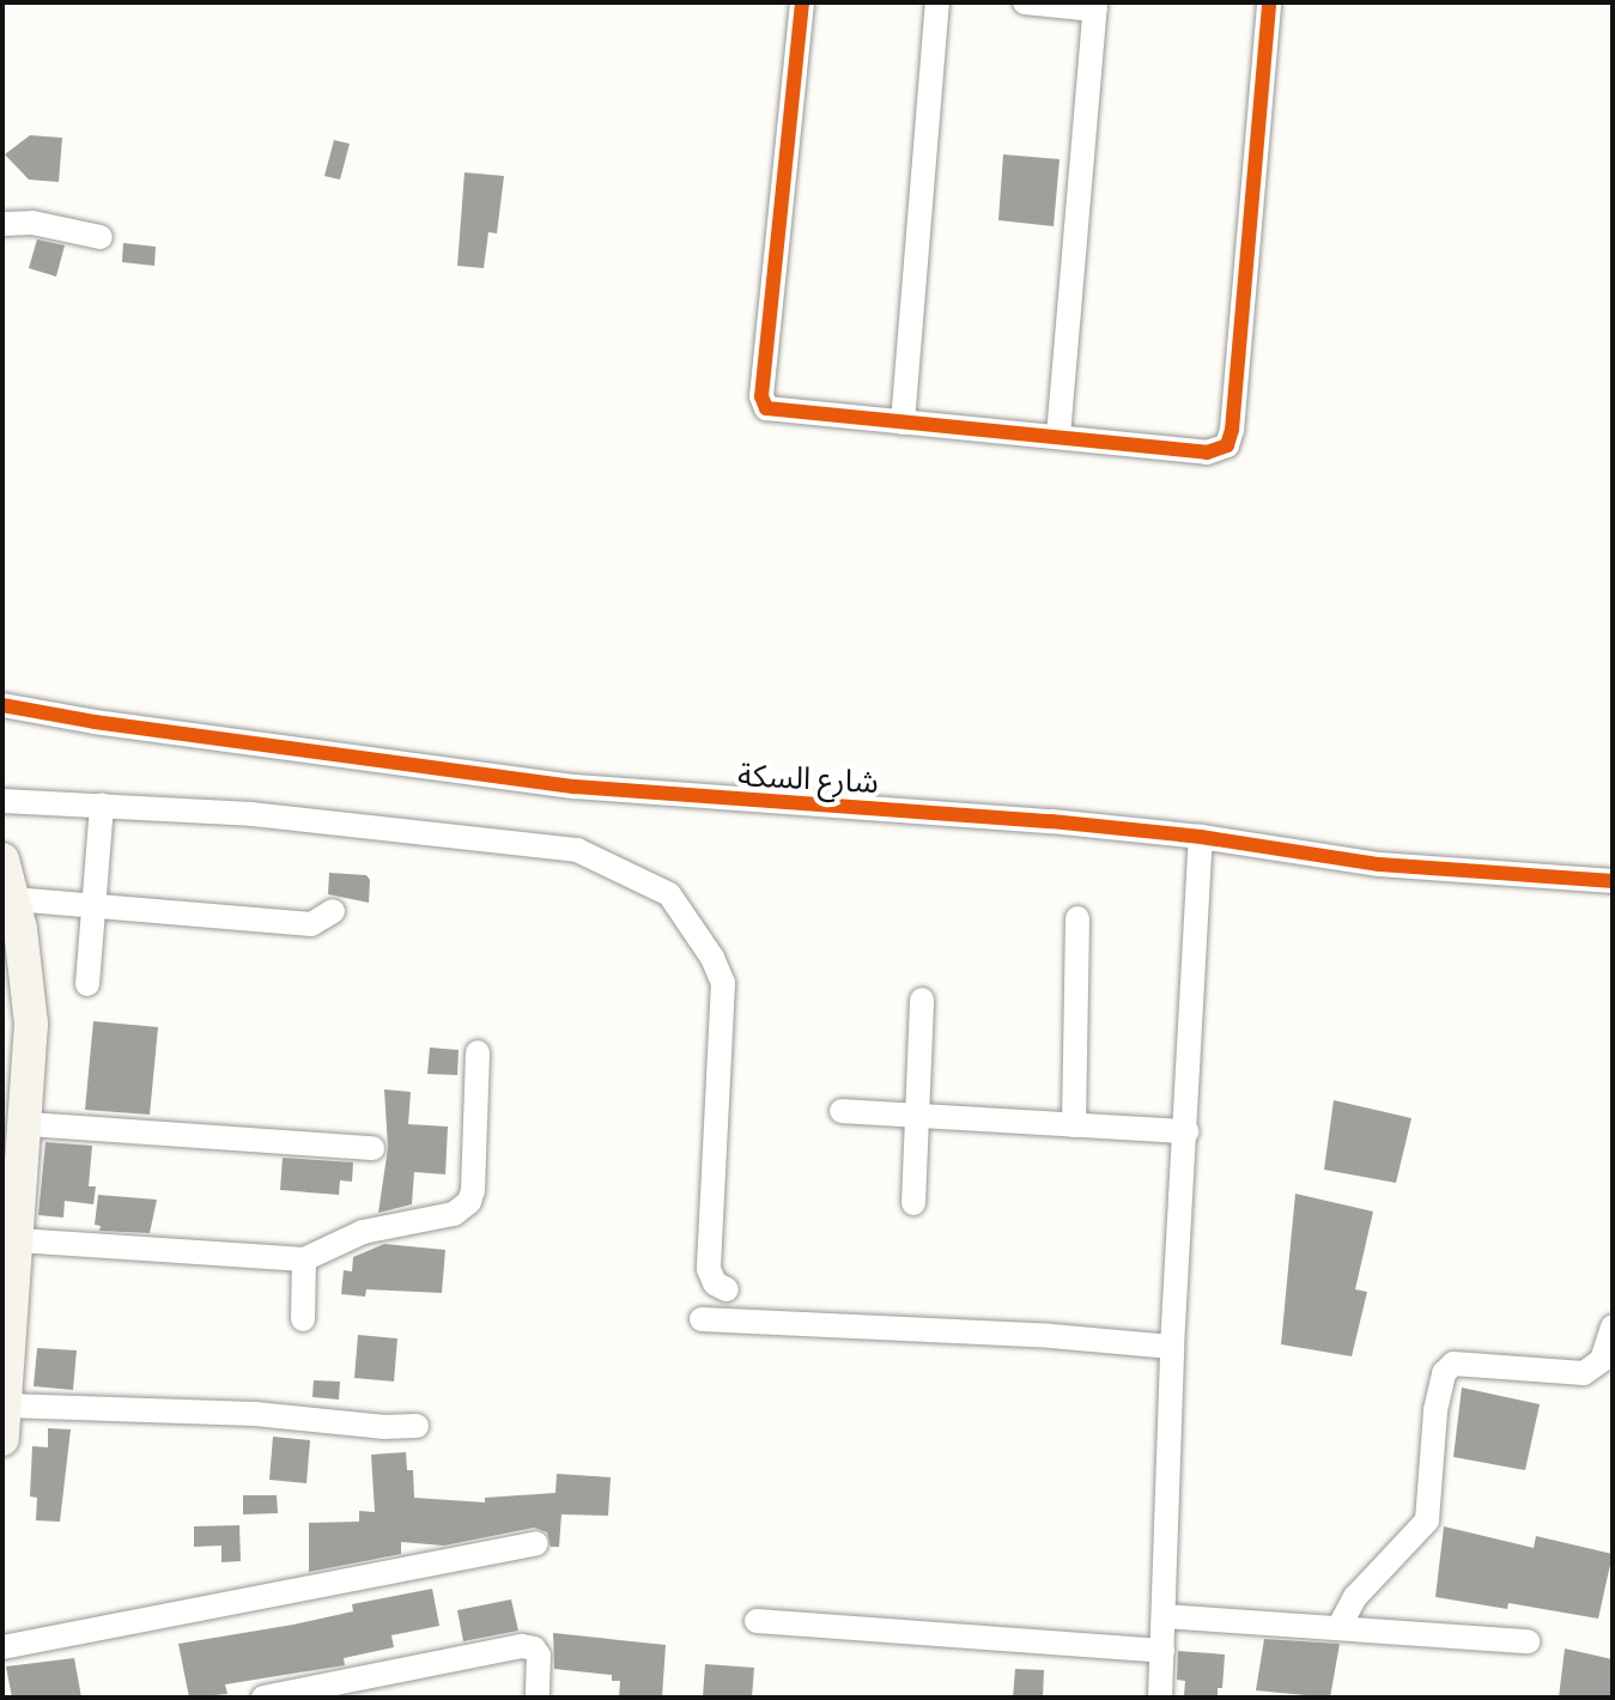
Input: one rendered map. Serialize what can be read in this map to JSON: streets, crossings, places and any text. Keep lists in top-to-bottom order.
{
  "streets": {
    "street": ["شارع السكة"]
  }
}
